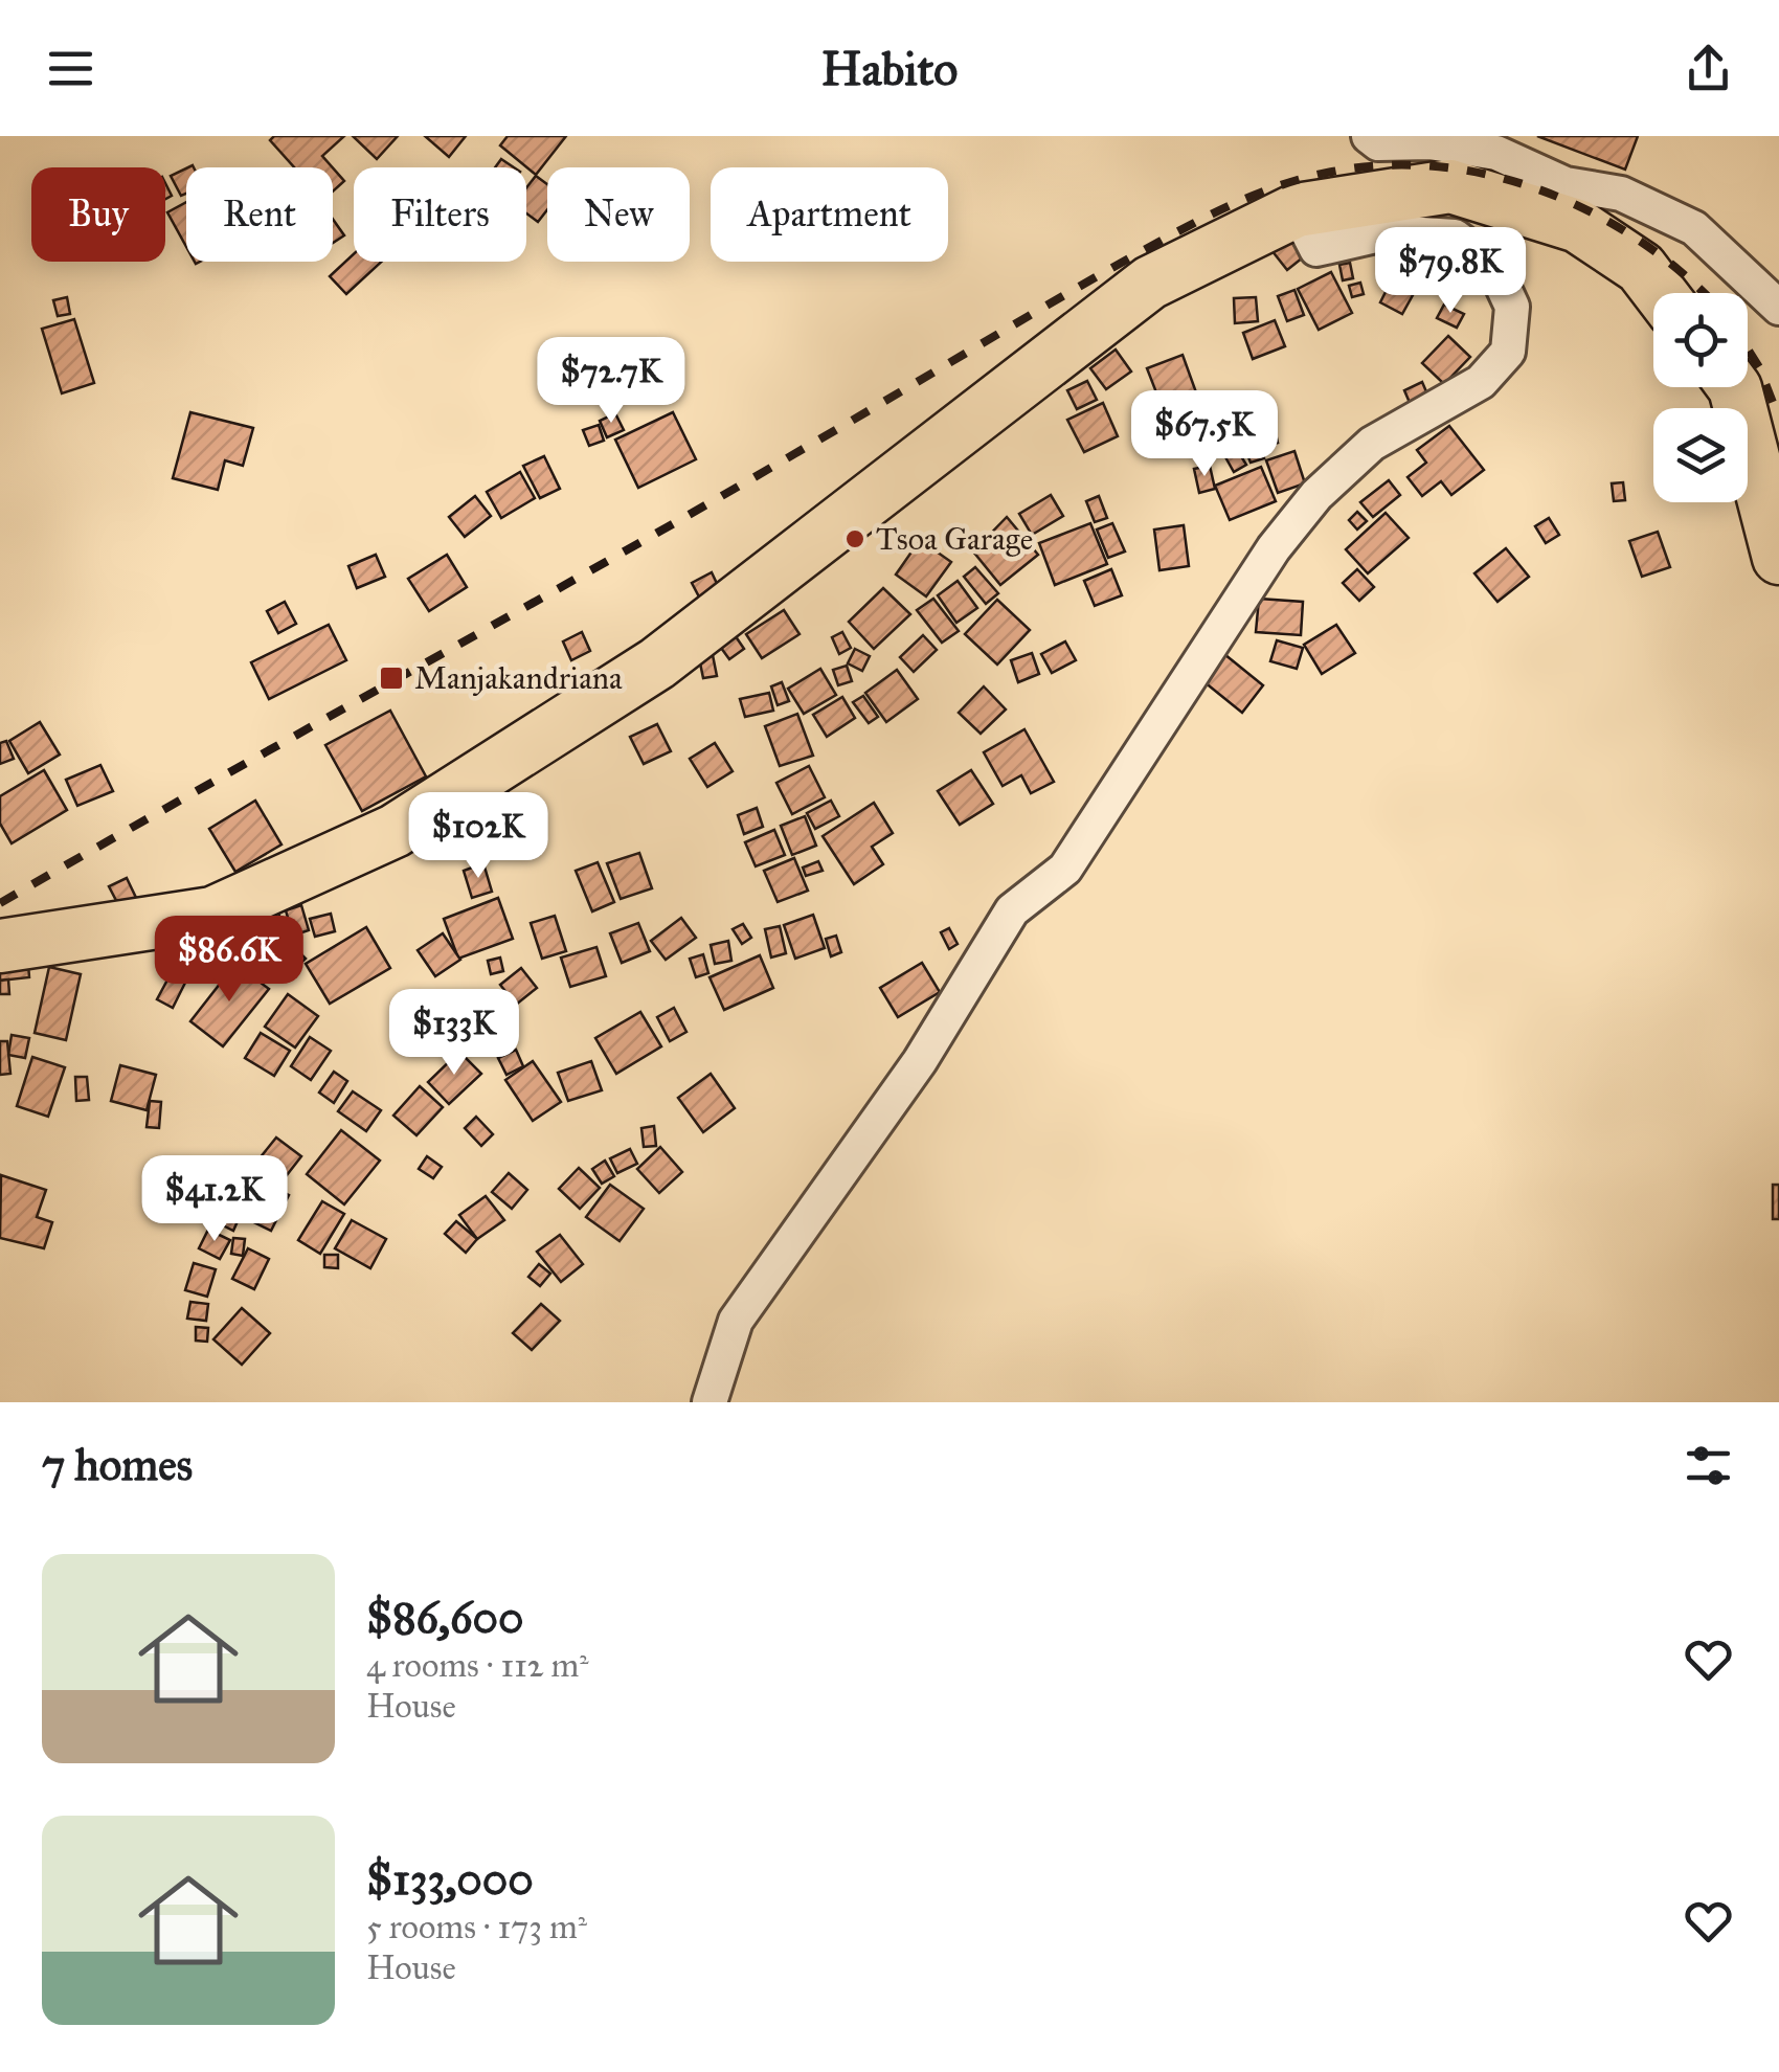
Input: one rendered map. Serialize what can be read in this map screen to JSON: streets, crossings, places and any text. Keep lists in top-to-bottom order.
{
  "places": {
    "other": ["Tsoa Garage"],
    "transit": ["Manjakandriana"]
  },
  "page": {
    "header": "Habito",
    "chip": [
      "Buy",
      "Rent",
      "Filters",
      "New",
      "Apartment"
    ],
    "price": [
      "$79.8K",
      "$72.7K",
      "$67.5K",
      "$102K",
      "$86.6K",
      "$133K",
      "$41.2K"
    ],
    "heading": "7 homes",
    "list": [
      {
        "name": "$86,600",
        "note": "4 rooms · 112 m² · House"
      },
      {
        "name": "$133,000",
        "note": "5 rooms · 173 m² · House"
      }
    ]
  }
}
